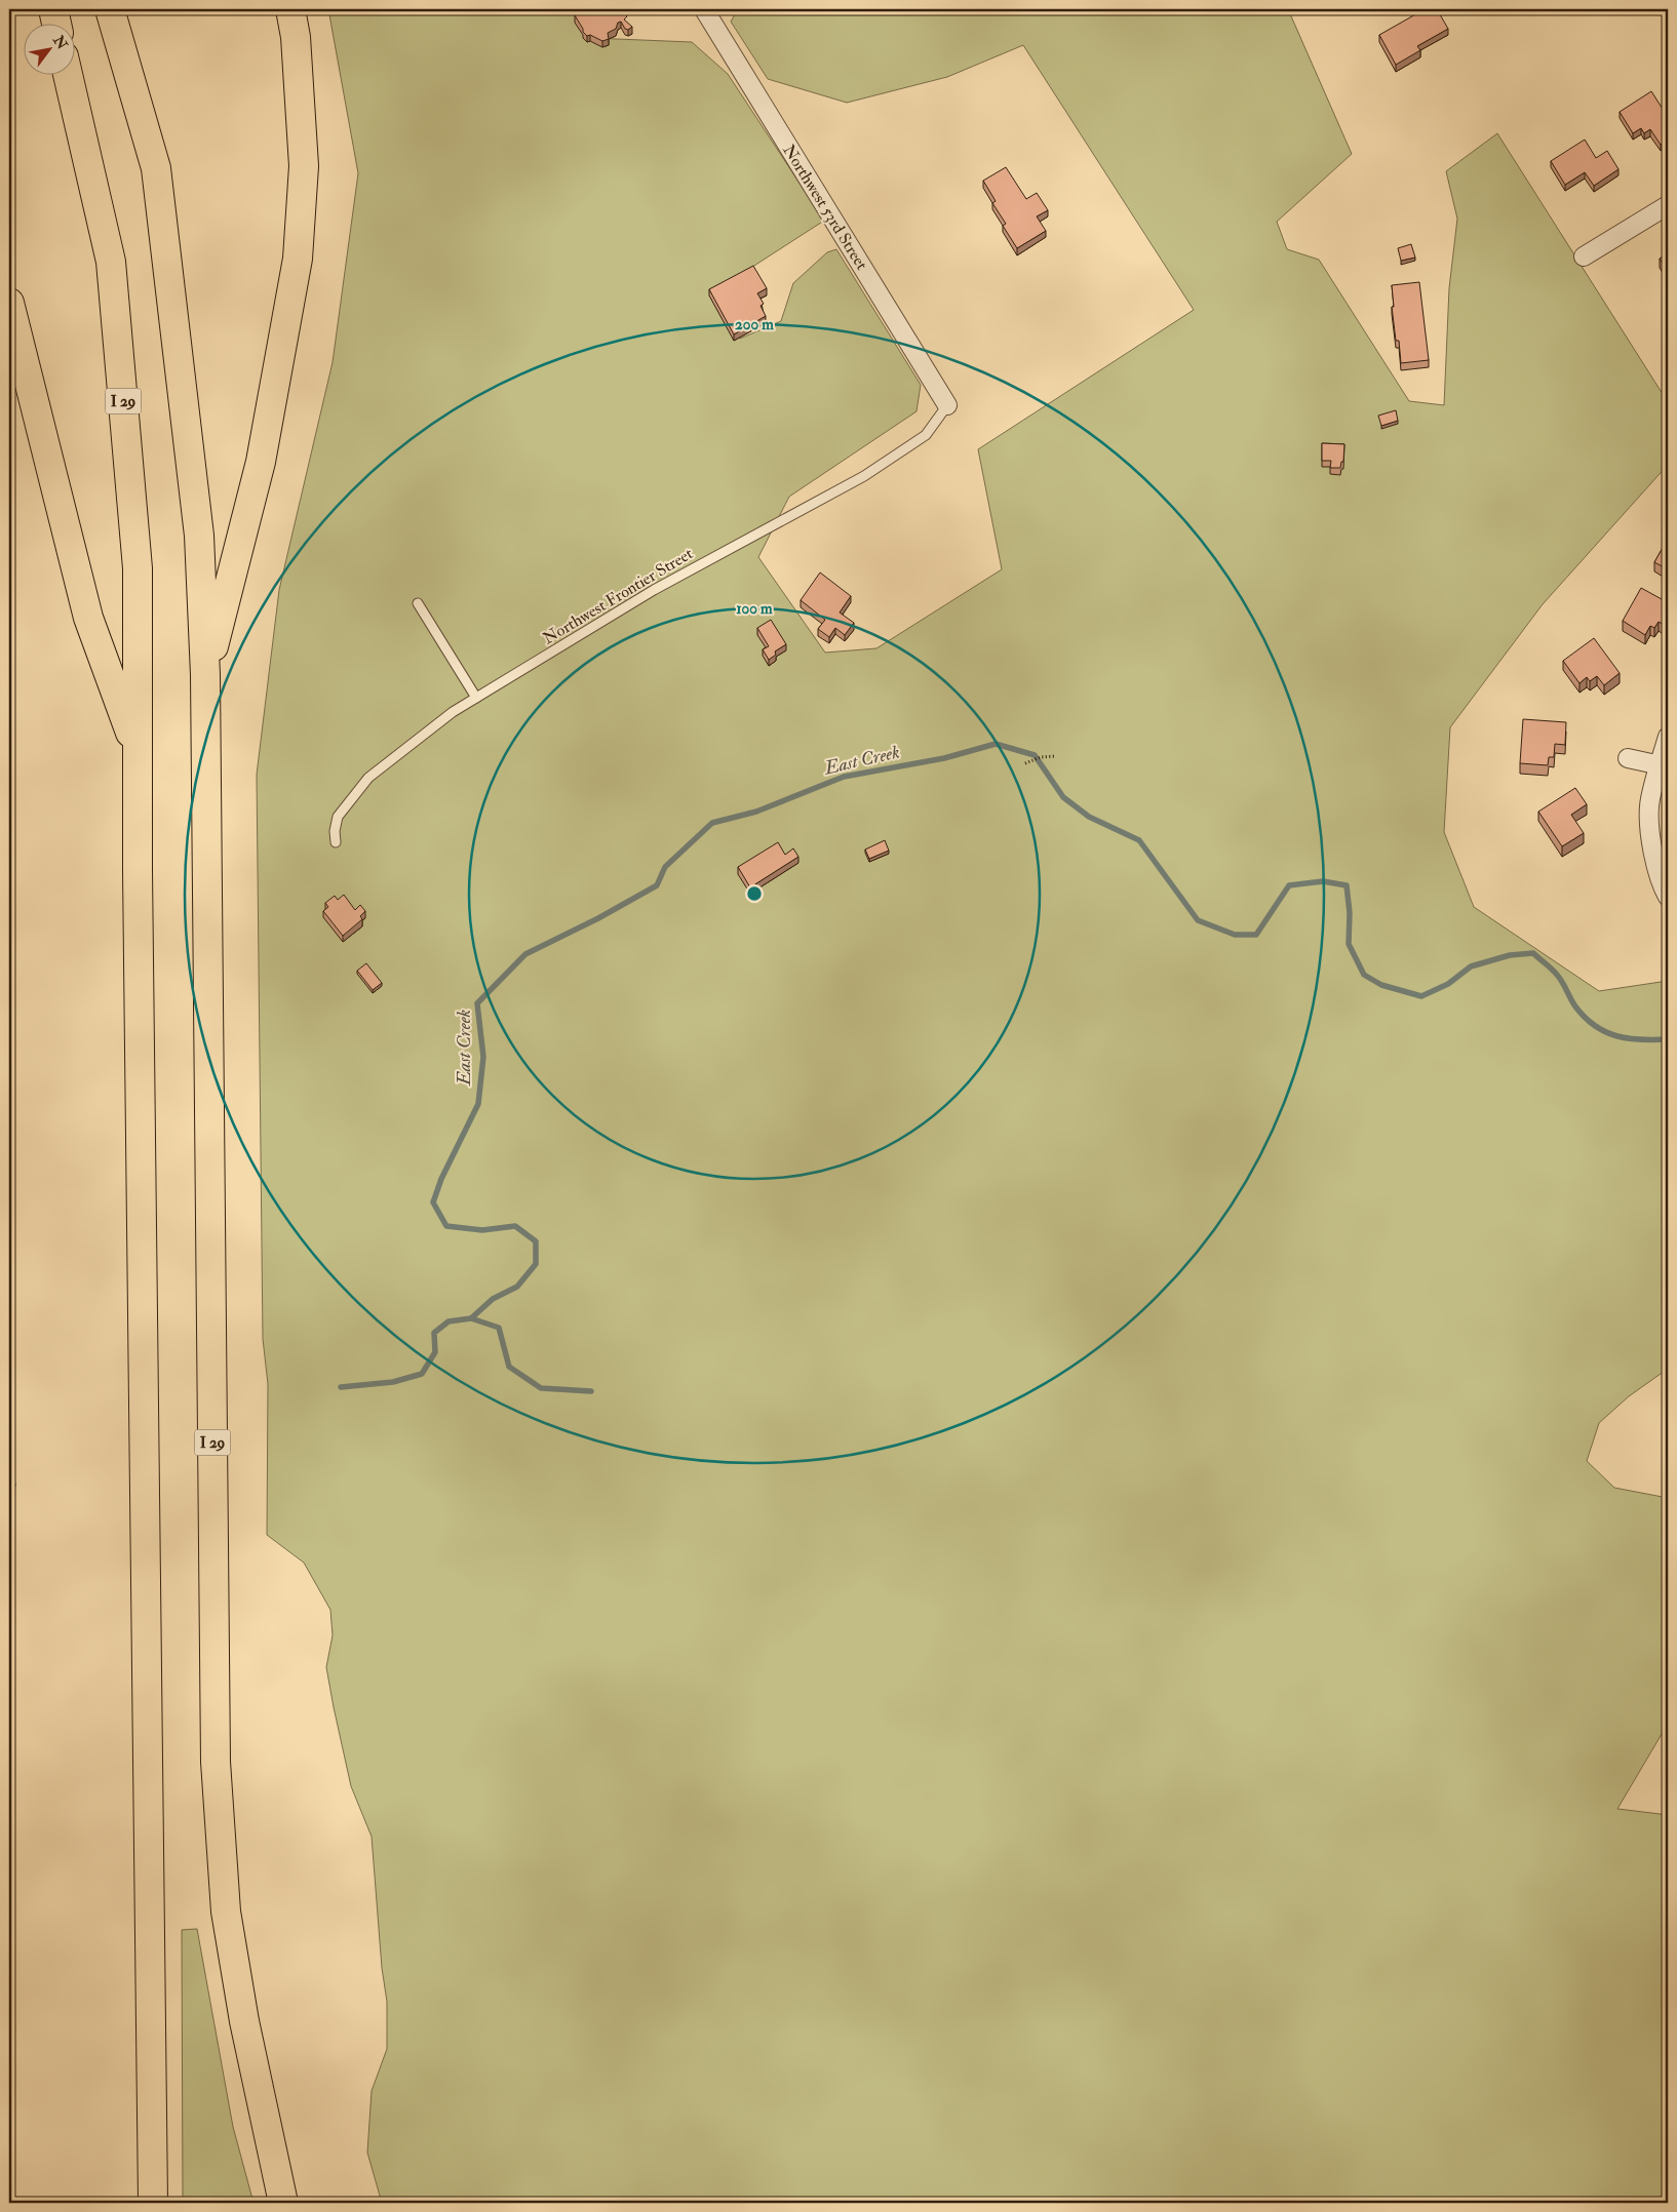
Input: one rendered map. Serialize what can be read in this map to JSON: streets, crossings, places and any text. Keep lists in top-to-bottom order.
{
  "streets": {
    "highway": ["I 29"],
    "street": ["Northwest 53rd Street"],
    "lane": ["Northwest Frontier Street"]
  },
  "crossings": [
    ["Northwest 53rd Street", "Northwest Frontier Street"]
  ],
  "water": ["East Creek"],
  "north": "top right",
  "rings": ["200 m", "100 m"]
}
